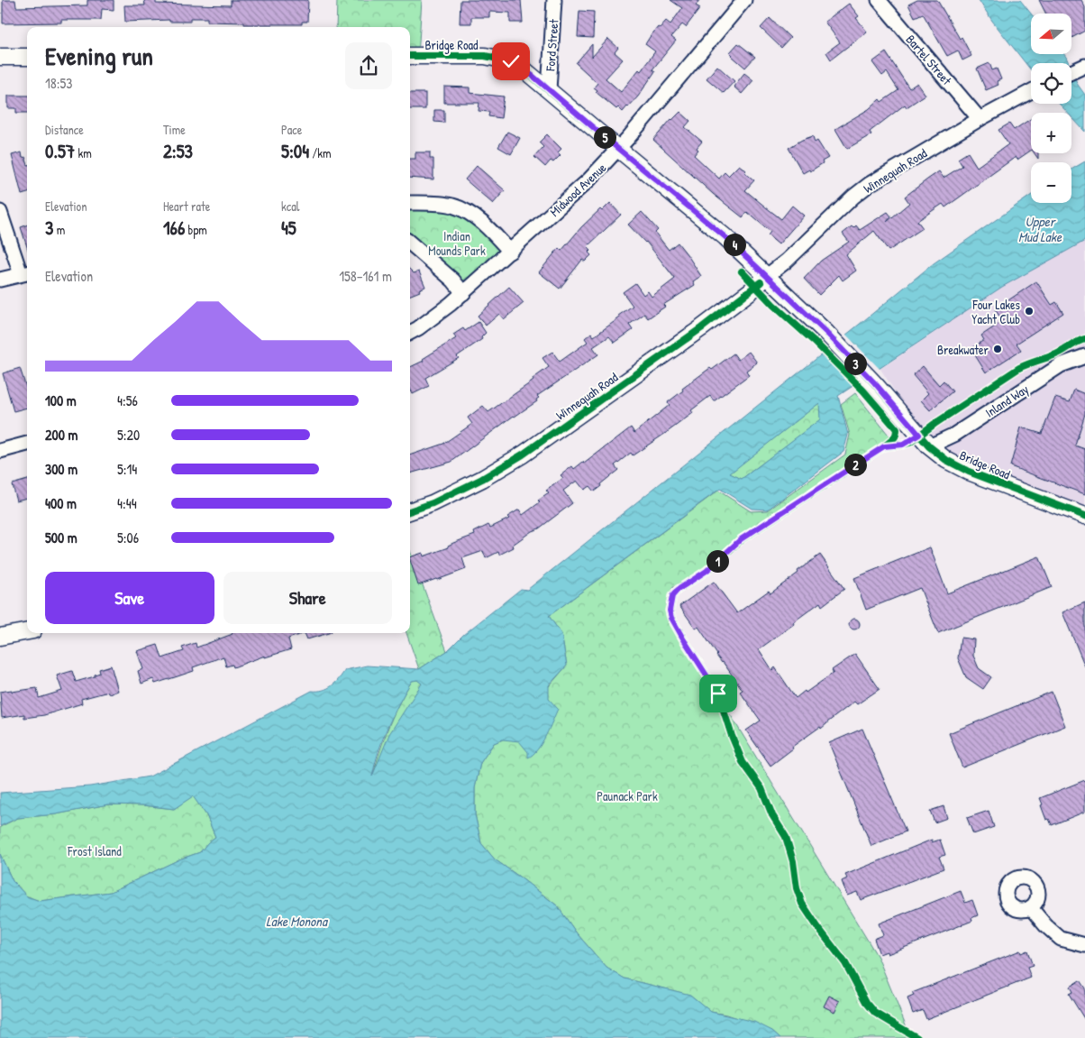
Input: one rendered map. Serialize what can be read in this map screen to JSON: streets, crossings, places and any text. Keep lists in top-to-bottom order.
{
  "streets": {
    "street": [
      "Bridge Road",
      "Ford Street",
      "Bartel Street",
      "Winnequah Road",
      "Midwood Avenue",
      "Inland Way"
    ]
  },
  "crossings": [
    ["Bridge Road", "Ford Street"],
    ["Bridge Road", "Winnequah Road"],
    ["Bridge Road", "Midwood Avenue"],
    ["Bridge Road", "Inland Way"],
    ["Bartel Street", "Winnequah Road"]
  ],
  "water": ["Upper Mud Lake", "Lake Monona"],
  "parks": ["Indian Mounds Park", "Paunack Park", "Frost Island"],
  "places": ["Four Lakes Yacht Club", "Breakwater"],
  "north": "left",
  "page": {
    "map_buttons": ["+", "−"],
    "heading": ["Evening run", "18:53"],
    "stats": [
      ["Distance", "0.57 km"],
      ["Time", "2:53"],
      ["Pace", "5:04 /km"],
      ["Elevation", "3 m"],
      ["Heart rate", "166 bpm"],
      ["kcal", "45"]
    ],
    "pins": [
      "5",
      "4",
      "3",
      "2",
      "1"
    ],
    "chart": ["Elevation", "158–161 m"],
    "list": [
      {
        "name": "100 m",
        "note": "4:56"
      },
      {
        "name": "200 m",
        "note": "5:20"
      },
      {
        "name": "300 m",
        "note": "5:14"
      },
      {
        "name": "400 m",
        "note": "4:44"
      },
      {
        "name": "500 m",
        "note": "5:06"
      }
    ],
    "buttons": ["Save", "Share"]
  }
}
